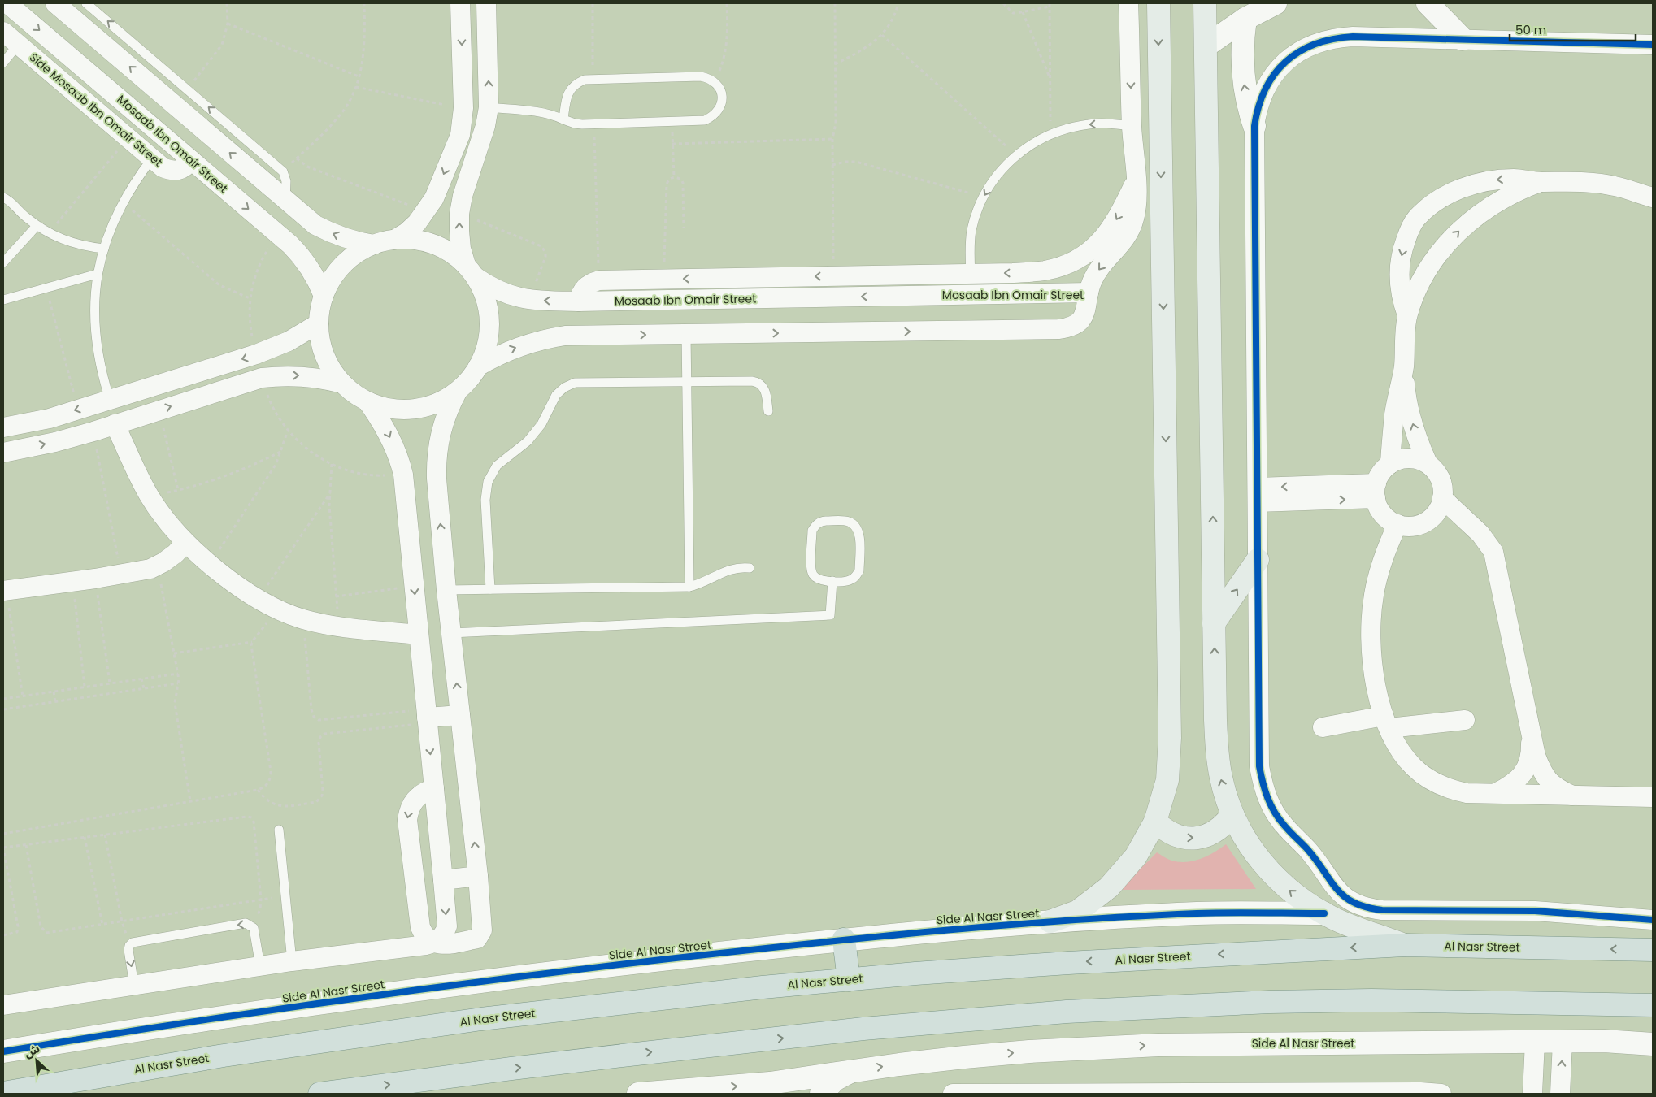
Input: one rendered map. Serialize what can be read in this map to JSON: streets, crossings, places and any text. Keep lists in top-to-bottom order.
{
  "streets": {
    "main road": ["Al Nasr Street"],
    "street": ["Side Mosaab Ibn Omair Street", "Mosaab Ibn Omair Street", "Side Al Nasr Street"]
  },
  "crossings": [
    ["Side Mosaab Ibn Omair Street", "Mosaab Ibn Omair Street"]
  ],
  "scale_bar": "50 m",
  "north": "top left"
}
